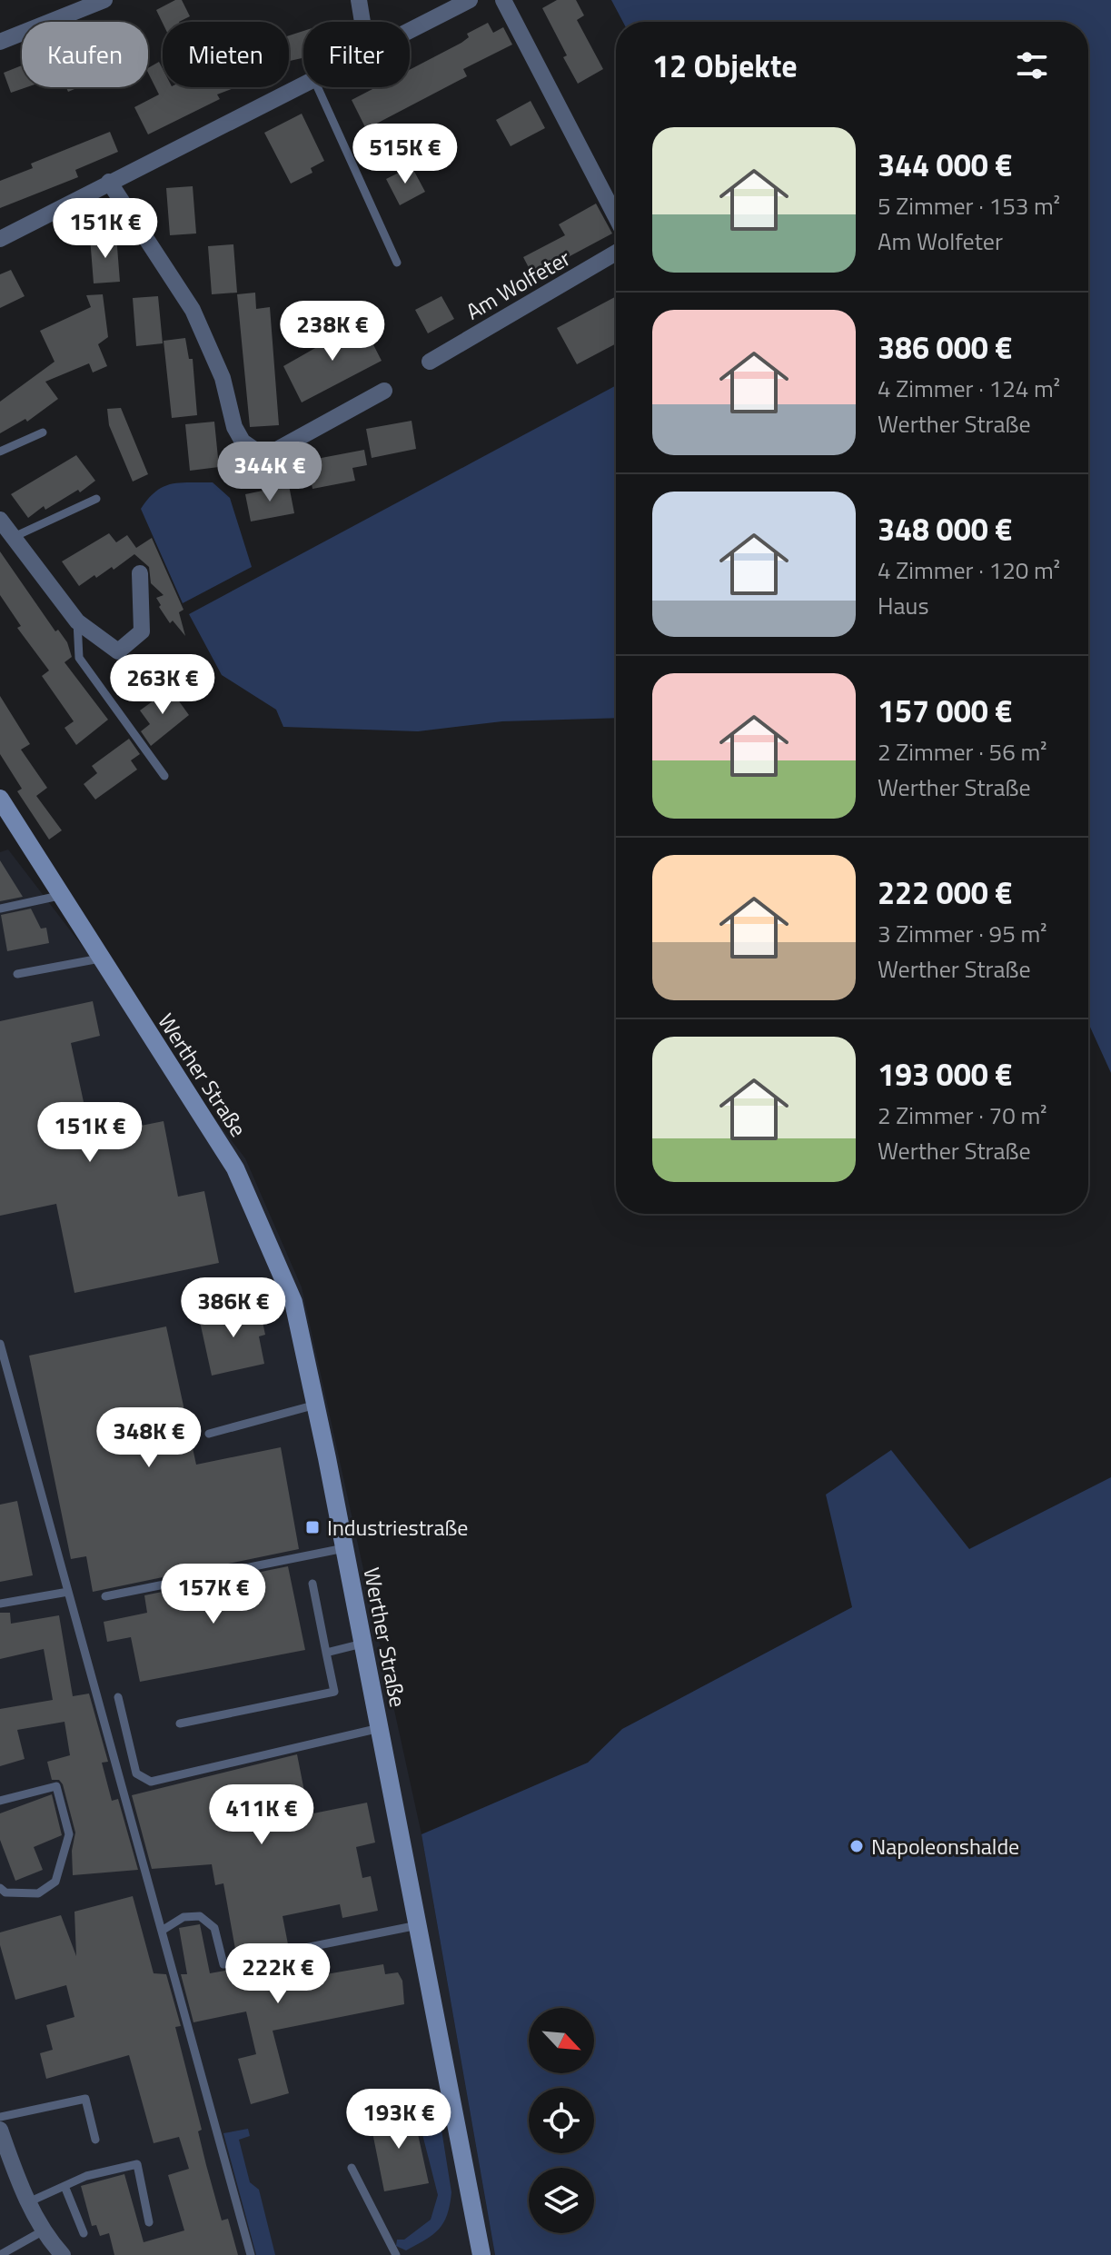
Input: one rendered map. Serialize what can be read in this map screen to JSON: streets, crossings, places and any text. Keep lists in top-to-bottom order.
{
  "streets": {
    "street": ["Am Wolfeter", "Werther Straße"]
  },
  "places": {
    "transit": ["Industriestraße"],
    "other": ["Napoleonshalde"]
  },
  "north": "bottom right",
  "page": {
    "chip": ["Kaufen", "Mieten", "Filter"],
    "heading": "12 Objekte",
    "list": [
      {
        "name": "344 000 €",
        "note": "5 Zimmer · 153 m² · Am Wolfeter"
      },
      {
        "name": "386 000 €",
        "note": "4 Zimmer · 124 m² · Werther Straße"
      },
      {
        "name": "348 000 €",
        "note": "4 Zimmer · 120 m² · Haus"
      },
      {
        "name": "157 000 €",
        "note": "2 Zimmer · 56 m² · Werther Straße"
      },
      {
        "name": "222 000 €",
        "note": "3 Zimmer · 95 m² · Werther Straße"
      },
      {
        "name": "193 000 €",
        "note": "2 Zimmer · 70 m² · Werther Straße"
      }
    ],
    "price": [
      "515K €",
      "151K €",
      "238K €",
      "344K €",
      "263K €",
      "151K €",
      "386K €",
      "348K €",
      "157K €",
      "411K €",
      "222K €",
      "193K €"
    ]
  }
}
